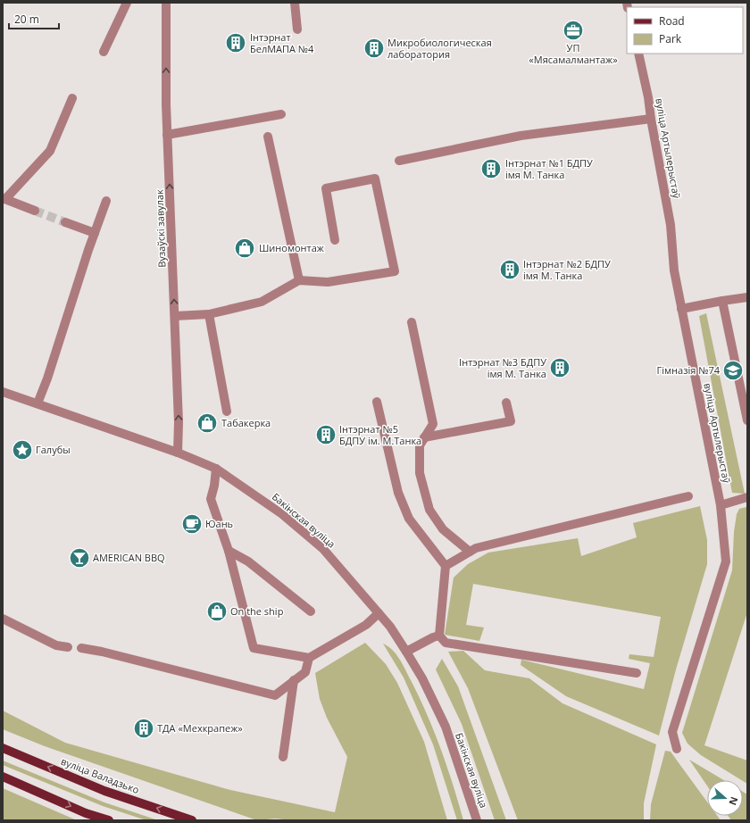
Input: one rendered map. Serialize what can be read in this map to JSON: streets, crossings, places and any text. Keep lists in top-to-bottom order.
{
  "streets": {
    "main road": ["вуліца Валадзько"],
    "street": ["вуліца Артылерыстаў", "Вузаўскі завулак", "Бакінская вуліца"]
  },
  "crossings": [
    ["Вузаўскі завулак", "Бакінская вуліца"]
  ],
  "places": {
    "office": ["УП «Мясамалмантаж»"],
    "building": [
      "Інтэрнат БелМАПА №4",
      "Микробиологическая лаборатория",
      "Інтэрнат №1 БДПУ імя М. Танка",
      "Інтэрнат №2 БДПУ імя М. Танка",
      "Інтэрнат №3 БДПУ імя М. Танка",
      "Інтэрнат №5 БДПУ ім. М.Танка",
      "ТДА «Мехкрапеж»"
    ],
    "shop": ["Шиномонтаж", "Табакерка", "On the ship"],
    "school or university": ["Гімназія №74"],
    "place": ["Галубы"],
    "cafe": ["Юань"],
    "bar": ["AMERICAN BBQ"]
  },
  "legend": ["Road", "Park"],
  "scale_bar": "20 m",
  "north": "right"
}
